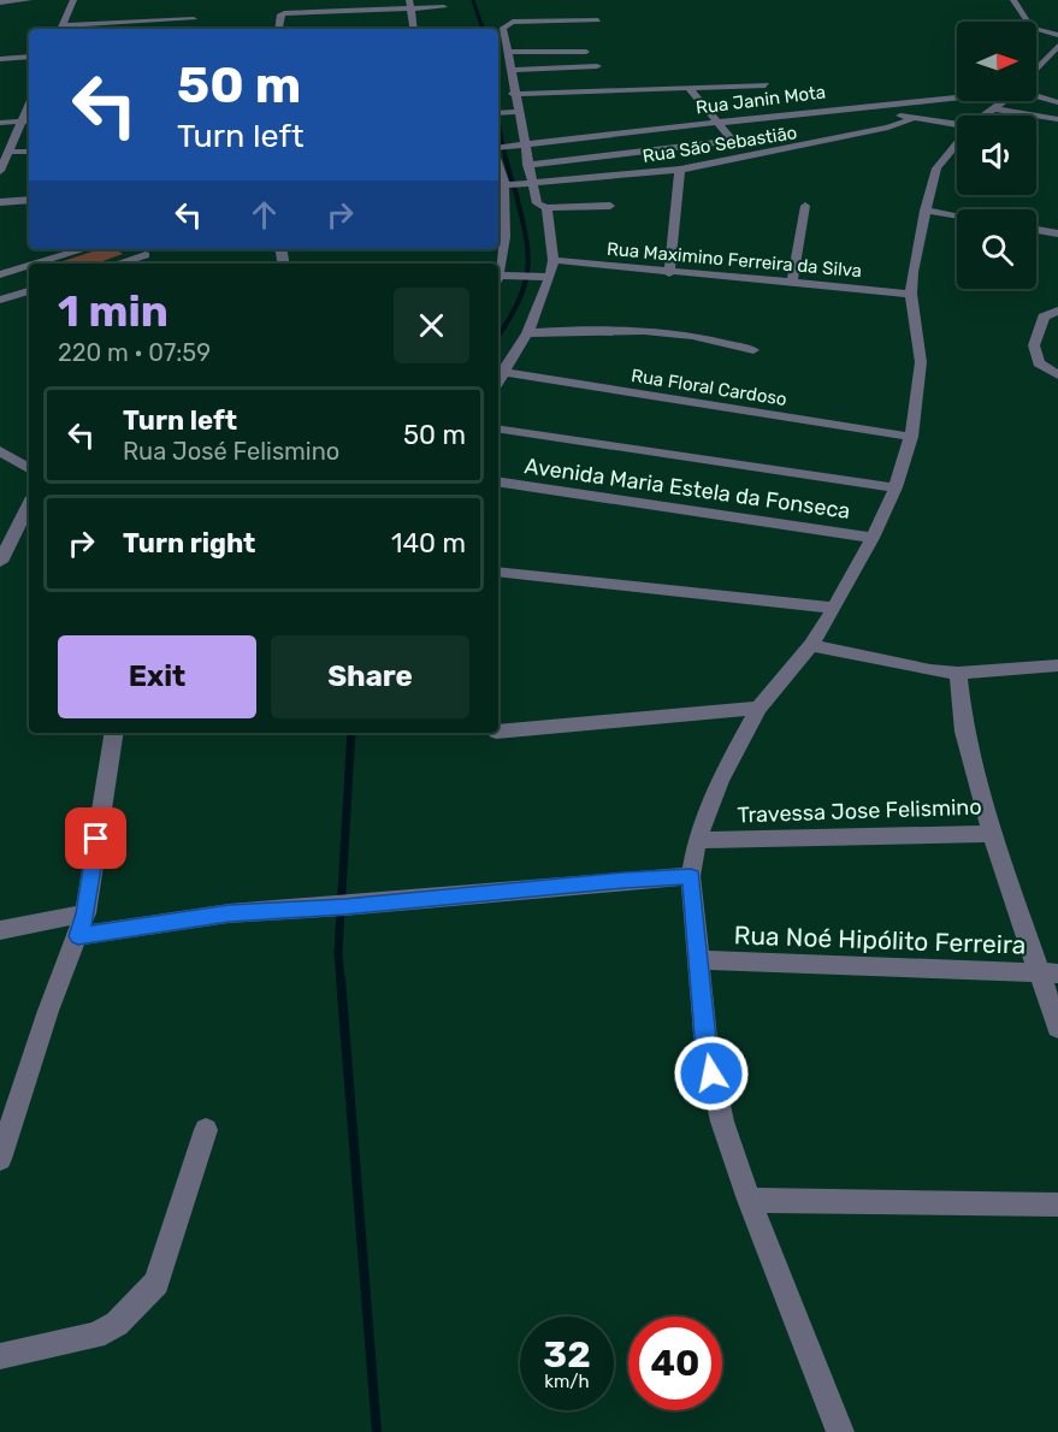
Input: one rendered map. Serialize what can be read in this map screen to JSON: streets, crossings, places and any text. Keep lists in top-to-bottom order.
{
  "streets": {
    "street": [
      "Rua Janin Mota",
      "Rua São Sebastião",
      "Rua Maximino Ferreira da Silva",
      "Rua Floral Cardoso",
      "Avenida Maria Estela da Fonseca",
      "Travessa Jose Felismino",
      "Rua Noé Hipólito Ferreira"
    ]
  },
  "north": "right",
  "page": {
    "turn": ["50 m", "Turn left"],
    "heading": ["1 min", "220 m · 07:59"],
    "list": [
      {
        "name": "Turn left",
        "note": "Rua José Felismino",
        "value": "50 m"
      },
      {
        "name": "Turn right",
        "value": "140 m"
      }
    ],
    "buttons": ["Exit", "Share"],
    "speed": "32 km/h",
    "limit": "40"
  }
}
